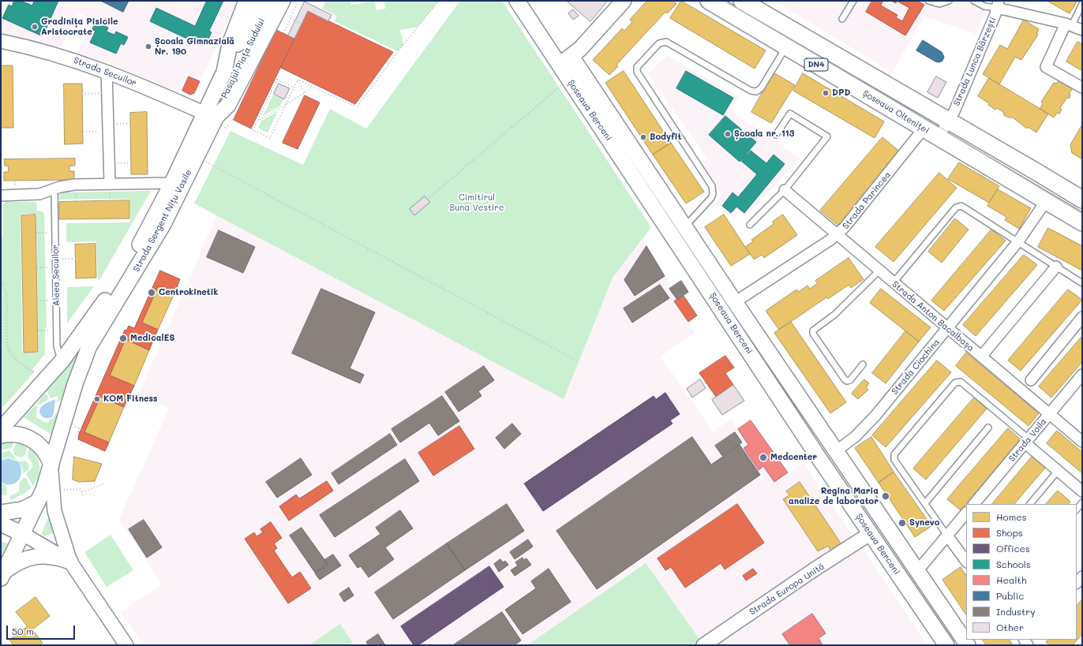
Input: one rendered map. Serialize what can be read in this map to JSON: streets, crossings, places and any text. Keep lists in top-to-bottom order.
{
  "streets": {
    "main road": [
      "Pasajul Piața Sudului",
      "DN4",
      "Șoseaua Berceni",
      "Șoseaua Olteniței",
      "Strada Sergent Nițu Vasile"
    ],
    "street": [
      "Strada Lunca Bârzești",
      "Strada Secuilor",
      "Strada Parincea",
      "Strada Anton Bacalbașa",
      "Strada Ciochina",
      "Strada Voila",
      "Strada Europa Unită"
    ],
    "lane": ["Aleea Secuilor"]
  },
  "crossings": [
    ["Pasajul Piața Sudului", "Strada Secuilor"],
    ["Pasajul Piața Sudului", "Strada Sergent Nițu Vasile"],
    ["Strada Lunca Bârzești", "Șoseaua Olteniței"],
    ["Strada Secuilor", "Strada Sergent Nițu Vasile"],
    ["Șoseaua Berceni", "Strada Parincea"],
    ["Șoseaua Berceni", "Strada Ciochina"],
    ["Șoseaua Berceni", "Strada Europa Unită"],
    ["Șoseaua Olteniței", "Strada Parincea"],
    ["Șoseaua Olteniței", "Strada Ciochina"],
    ["Strada Parincea", "Strada Anton Bacalbașa"],
    ["Strada Sergent Nițu Vasile", "Aleea Secuilor"],
    ["Strada Anton Bacalbașa", "Strada Ciochina"],
    ["Strada Anton Bacalbașa", "Strada Voila"]
  ],
  "parks": ["Cimitirul Buna Vestire"],
  "places": [
    "Gradinița Pisicile Aristocrate",
    "Școala Gimnazială Nr. 190",
    "DPD",
    "Școala nr. 113",
    "Bodyfit",
    "Centrokinetik",
    "MedicalES",
    "KOM Fitness",
    "Medcenter",
    "Regina Maria analize de laborator",
    "Synevo"
  ],
  "legend": [
    "Homes",
    "Shops",
    "Offices",
    "Schools",
    "Health",
    "Public",
    "Industry",
    "Other"
  ],
  "scale_bar": "50 m"
}
